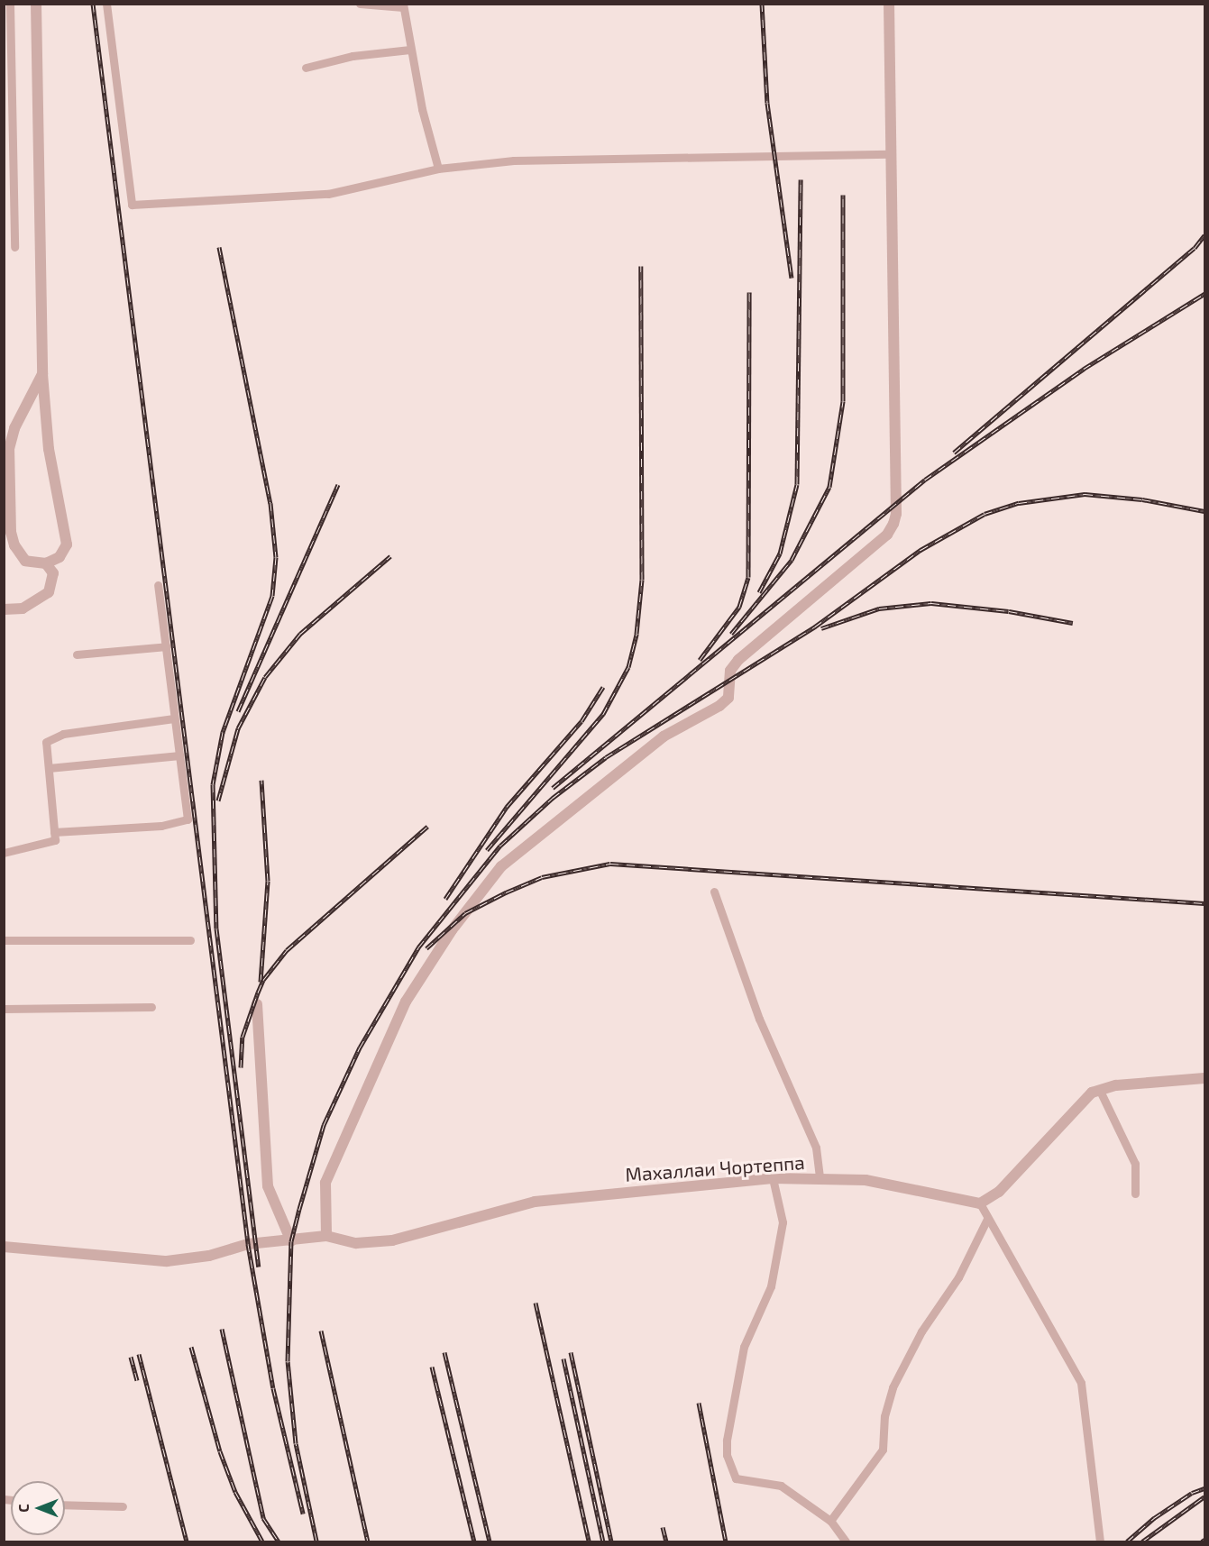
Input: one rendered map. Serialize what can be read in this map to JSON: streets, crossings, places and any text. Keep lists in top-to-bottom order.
{
  "streets": {
    "street": ["Махаллаи Чортеппа"]
  },
  "north": "left"
}
